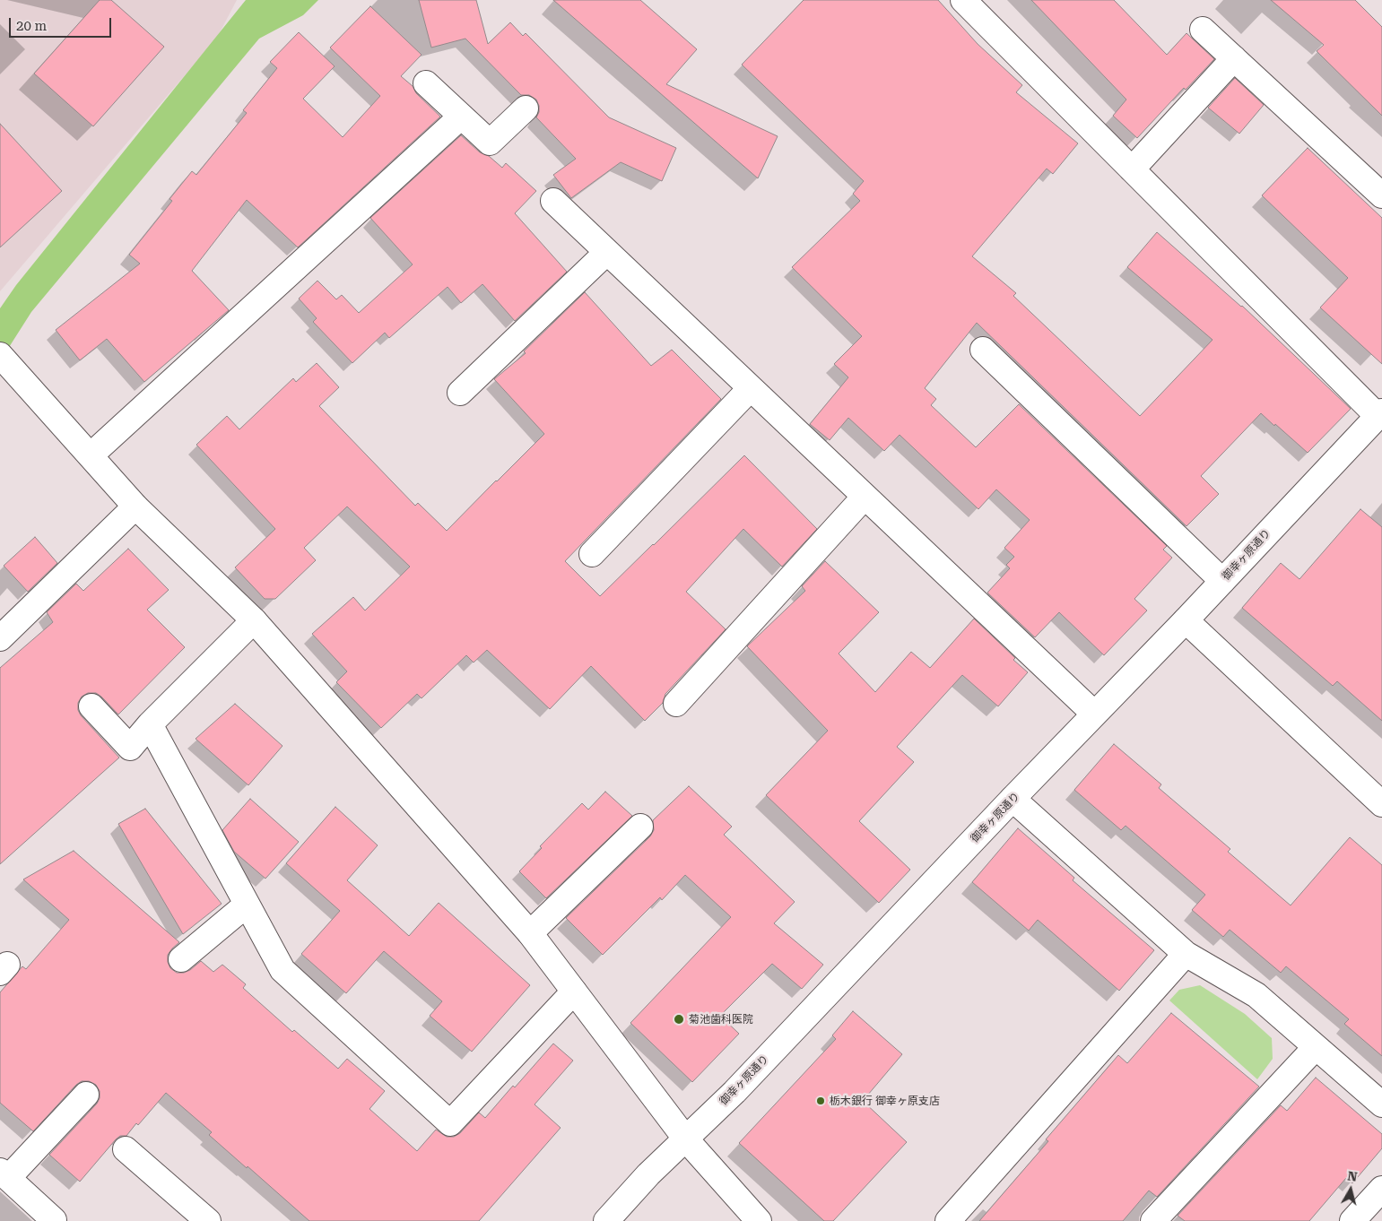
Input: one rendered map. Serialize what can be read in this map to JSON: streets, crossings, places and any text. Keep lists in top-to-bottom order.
{
  "streets": {
    "street": ["御幸ヶ原通り"]
  },
  "places": ["菊池歯科医院", "栃木銀行 御幸ヶ原支店"],
  "scale_bar": "20 m",
  "north": "top"
}
